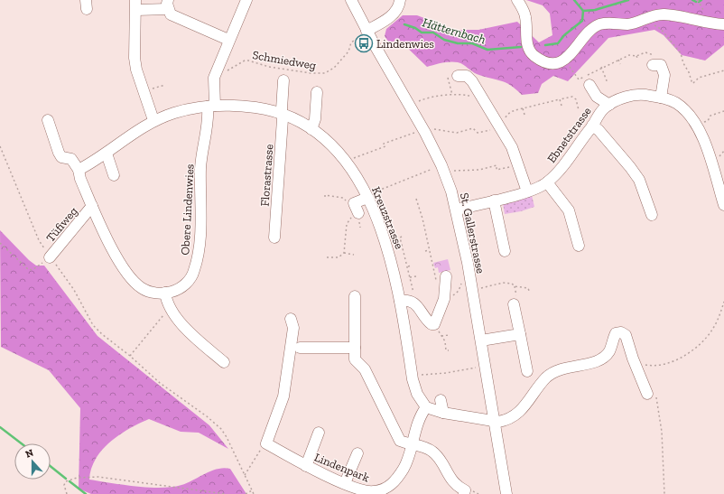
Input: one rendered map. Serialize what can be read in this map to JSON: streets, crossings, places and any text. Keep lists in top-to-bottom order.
{
  "streets": {
    "street": [
      "Ebnetstrasse",
      "Florastrasse",
      "Obere Lindenwies",
      "Kreuzstrasse",
      "Tüfiweg",
      "St. Gallerstrasse",
      "Lindenpark"
    ],
    "path": ["Schmiedweg"]
  },
  "crossings": [
    ["Schmiedweg", "Florastrasse"],
    ["Schmiedweg", "Obere Lindenwies"],
    ["Schmiedweg", "St. Gallerstrasse"],
    ["Ebnetstrasse", "St. Gallerstrasse"],
    ["Florastrasse", "Kreuzstrasse"],
    ["Obere Lindenwies", "Kreuzstrasse"],
    ["Obere Lindenwies", "Tüfiweg"],
    ["Kreuzstrasse", "Lindenpark"]
  ],
  "water": ["Hätternbach"],
  "places": {
    "bus stop": ["Lindenwies"]
  },
  "north": "top"
}
